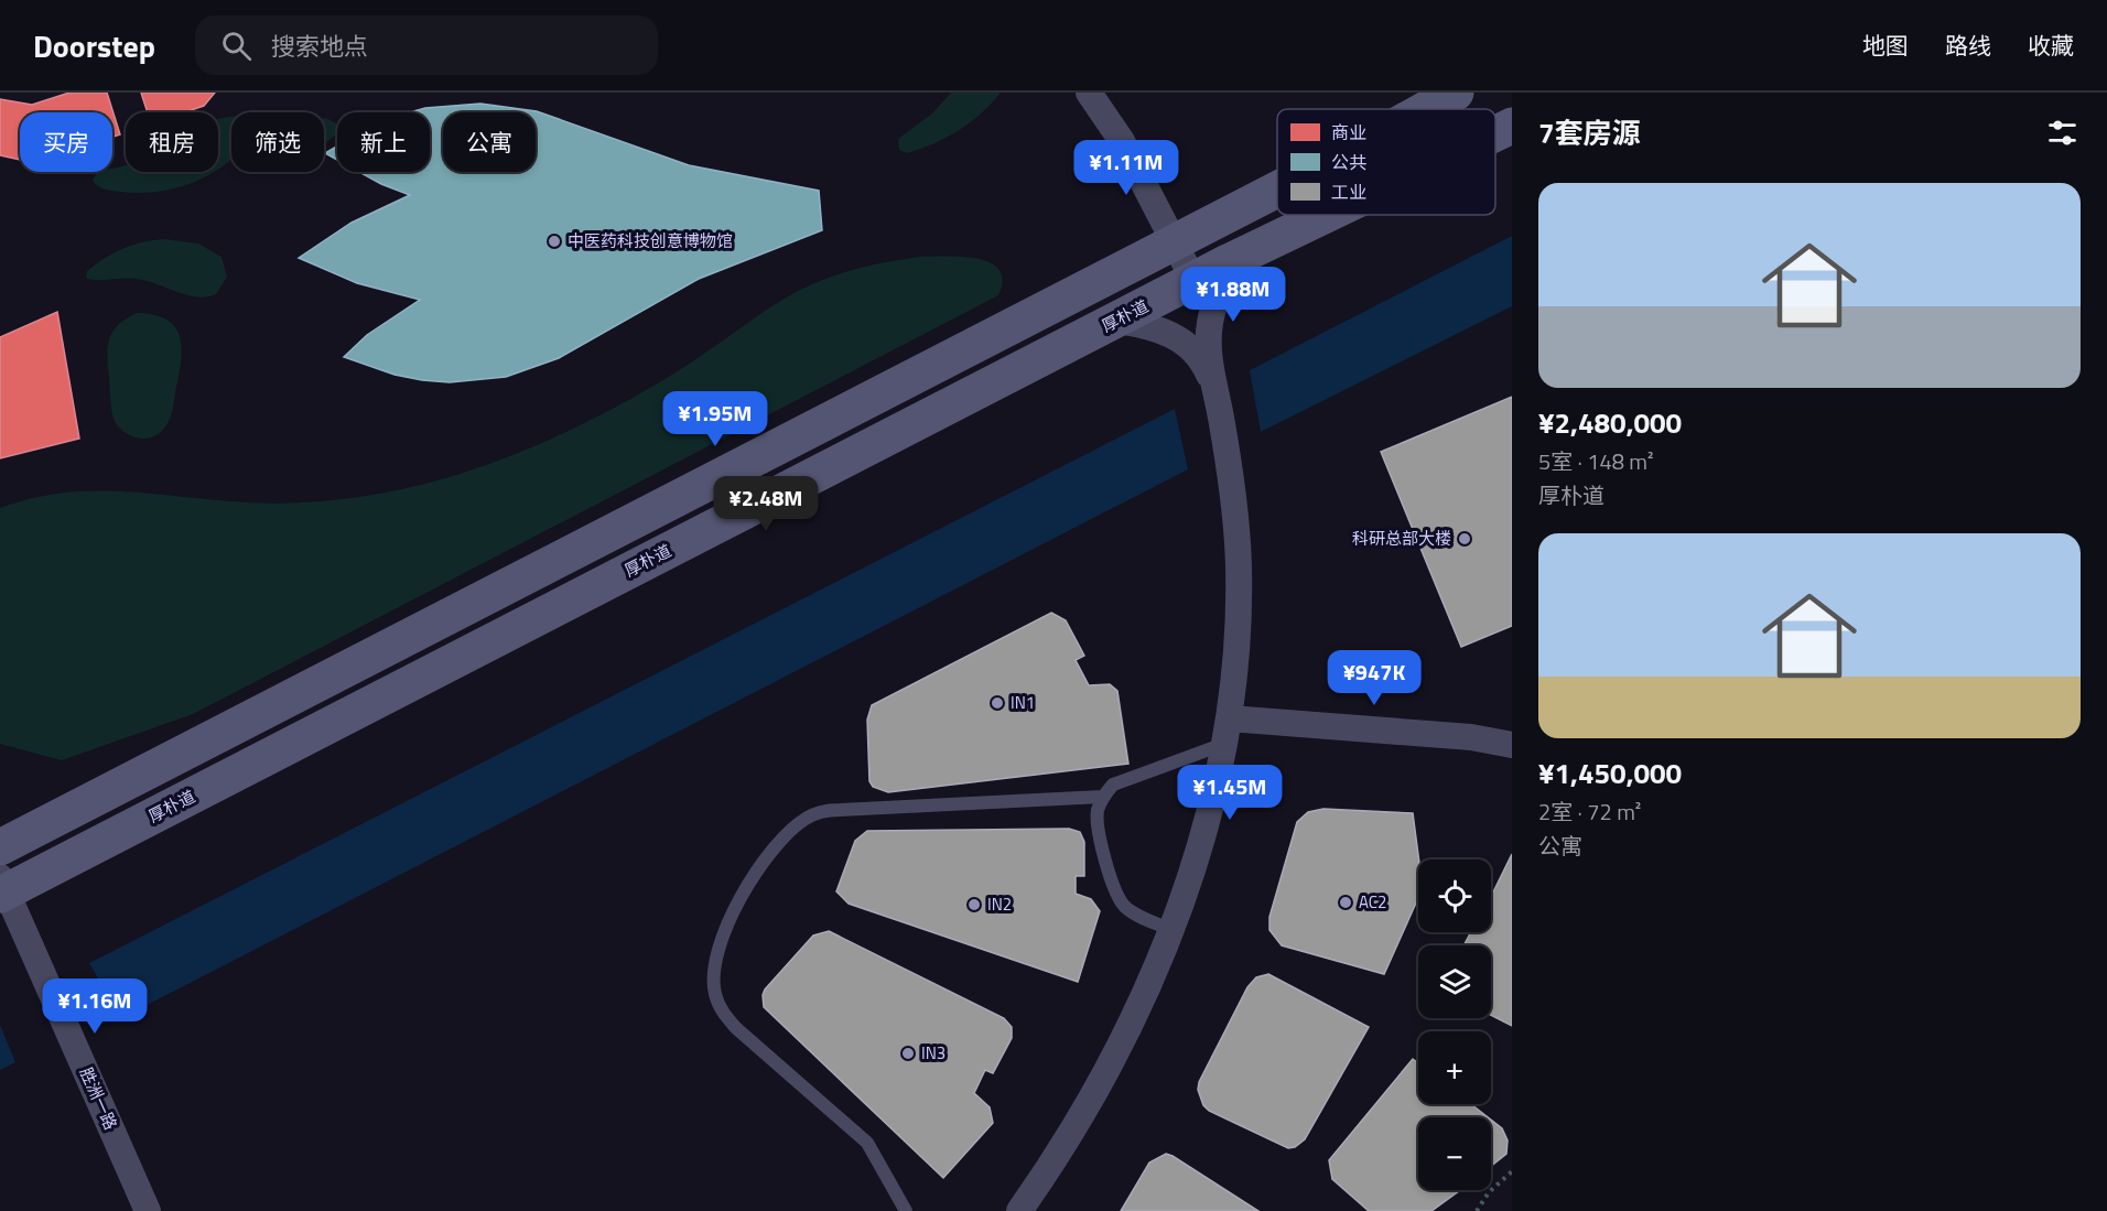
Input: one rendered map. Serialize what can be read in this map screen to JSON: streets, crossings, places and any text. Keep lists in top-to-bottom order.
{
  "streets": {
    "main road": ["厚朴道"],
    "street": ["胜洲一路"]
  },
  "crossings": [
    ["厚朴道", "胜洲一路"]
  ],
  "places": [
    "中医药科技创意博物馆",
    "科研总部大楼",
    "IN1",
    "AC2",
    "IN2",
    "IN3"
  ],
  "legend": ["商业", "公共", "工业"],
  "page": {
    "header": "Doorstep",
    "search": "搜索地点",
    "nav": ["地图", "路线", "收藏"],
    "heading": "7套房源",
    "chip": [
      "买房",
      "租房",
      "筛选",
      "新上",
      "公寓"
    ],
    "price": [
      "¥1.11M",
      "¥1.88M",
      "¥1.95M",
      "¥2.48M",
      "¥947K",
      "¥1.45M",
      "¥1.16M"
    ],
    "list": [
      {
        "name": "¥2,480,000",
        "note": "5室 · 148 m² · 厚朴道"
      },
      {
        "name": "¥1,450,000",
        "note": "2室 · 72 m² · 公寓"
      }
    ],
    "map_buttons": ["+", "−"]
  }
}
